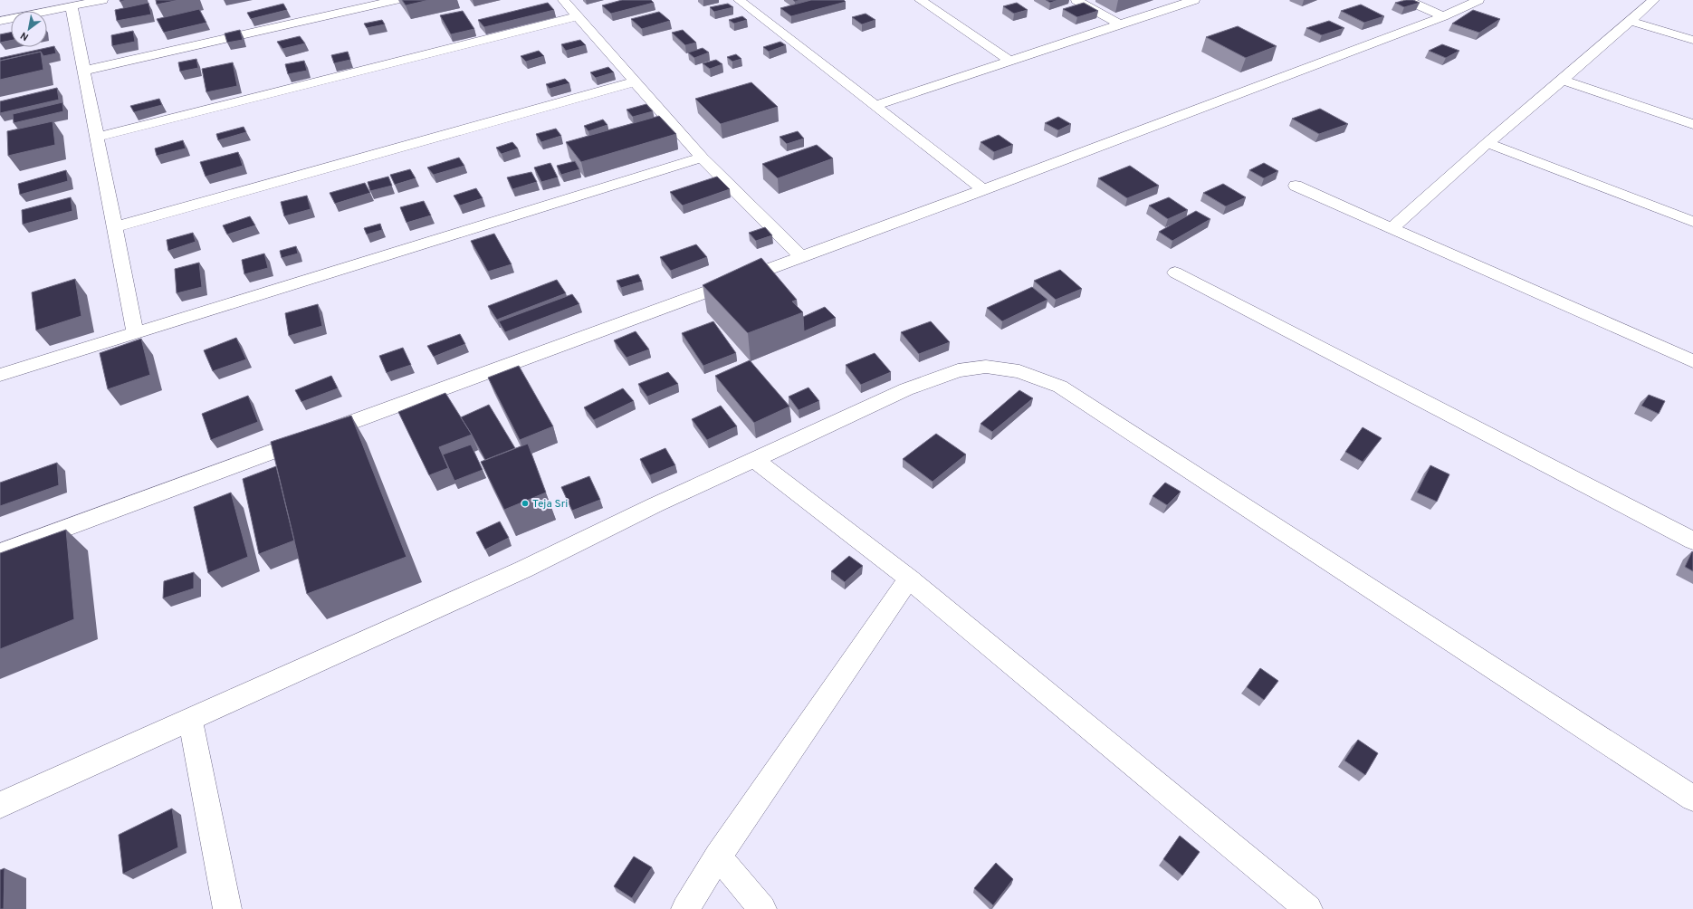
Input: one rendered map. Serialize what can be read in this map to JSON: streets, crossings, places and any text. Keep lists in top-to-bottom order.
{
  "places": ["Teja Sri"],
  "north": "bottom left"
}
